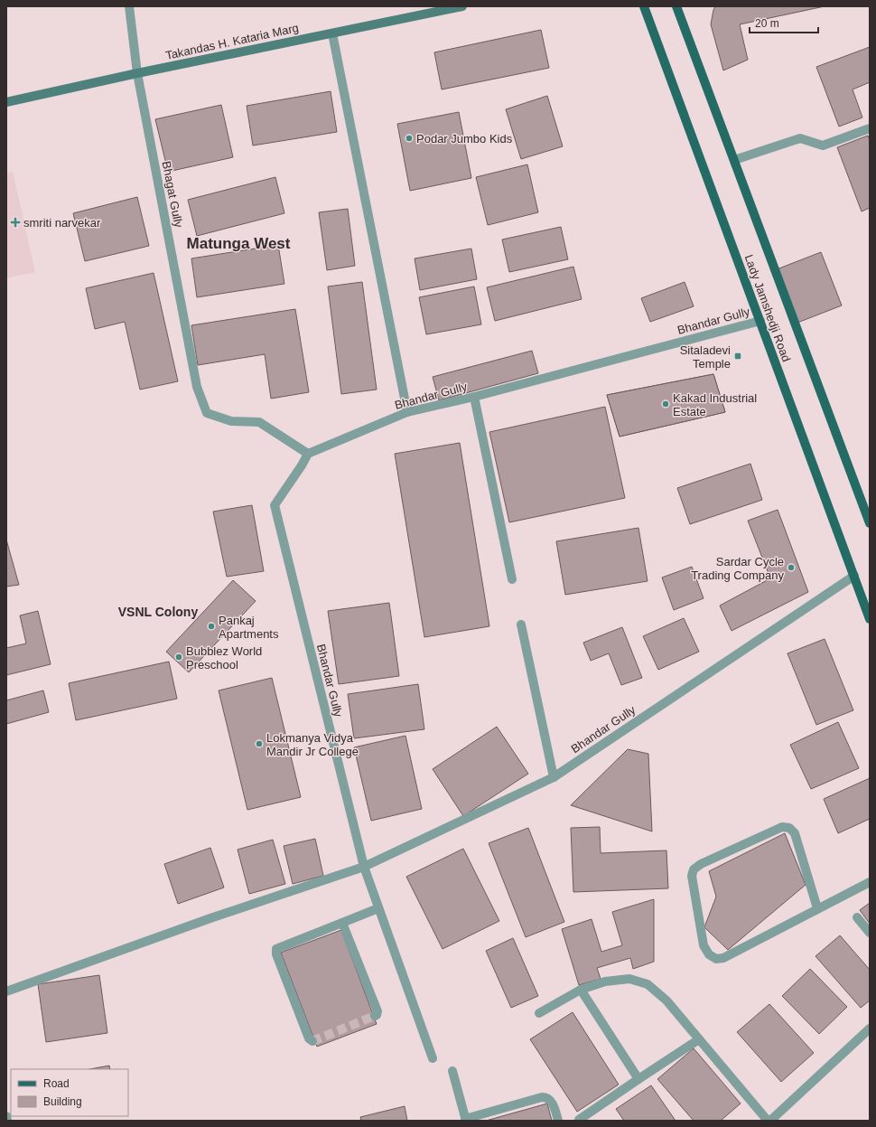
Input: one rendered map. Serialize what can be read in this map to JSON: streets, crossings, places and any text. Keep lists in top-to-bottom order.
{
  "streets": {
    "main road": ["Takandas H. Kataria Marg", "Lady Jamshedji Road"],
    "street": ["Bhagat Gully", "Bhandar Gully"]
  },
  "crossings": [
    ["Takandas H. Kataria Marg", "Bhagat Gully"],
    ["Bhagat Gully", "Bhandar Gully"],
    ["Lady Jamshedji Road", "Bhandar Gully"]
  ],
  "districts": ["Matunga West", "VSNL Colony"],
  "places": {
    "other": [
      "Podar Jumbo Kids",
      "Kakad Industrial Estate",
      "Sardar Cycle Trading Company",
      "Pankaj Apartments",
      "Bubblez World Preschool",
      "Lokmanya Vidya Mandir Jr College"
    ],
    "health": ["smriti narvekar"],
    "transit": ["Sitaladevi Temple"]
  },
  "legend": ["Road", "Building"],
  "scale_bar": "20 m"
}
